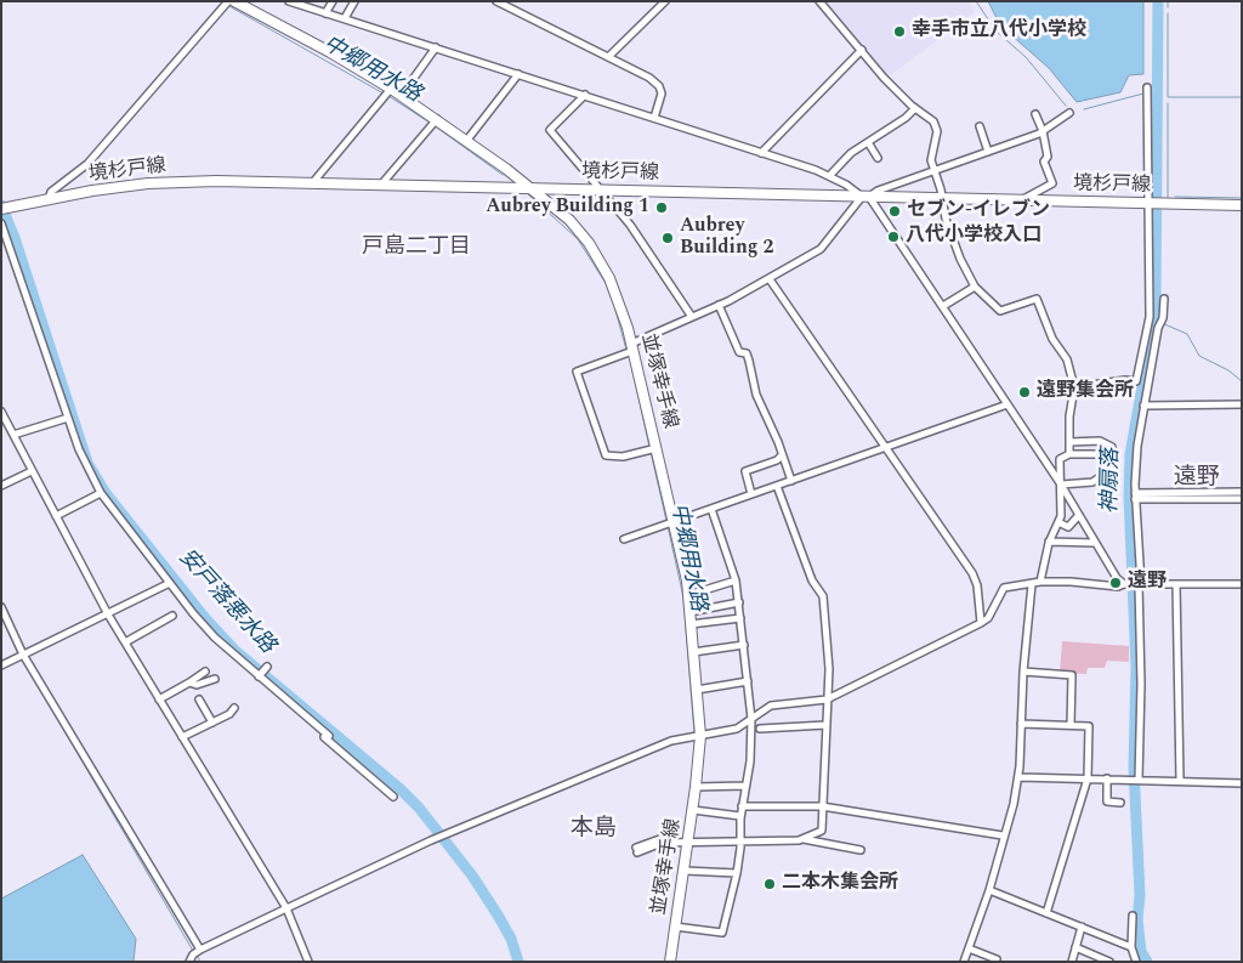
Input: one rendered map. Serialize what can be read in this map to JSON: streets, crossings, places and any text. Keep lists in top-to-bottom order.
{
  "streets": {
    "main road": ["境杉戸線", "並塚幸手線"]
  },
  "crossings": [
    ["境杉戸線", "並塚幸手線"]
  ],
  "districts": ["戸島二丁目", "遠野", "本島"],
  "water": ["中郷用水路", "神扇落", "安戸落悪水路"],
  "places": [
    "幸手市立八代小学校",
    "Aubrey Building 1",
    "セブン-イレブン",
    "八代小学校入口",
    "Aubrey Building 2",
    "遠野集会所",
    "遠野",
    "二本木集会所"
  ]
}
